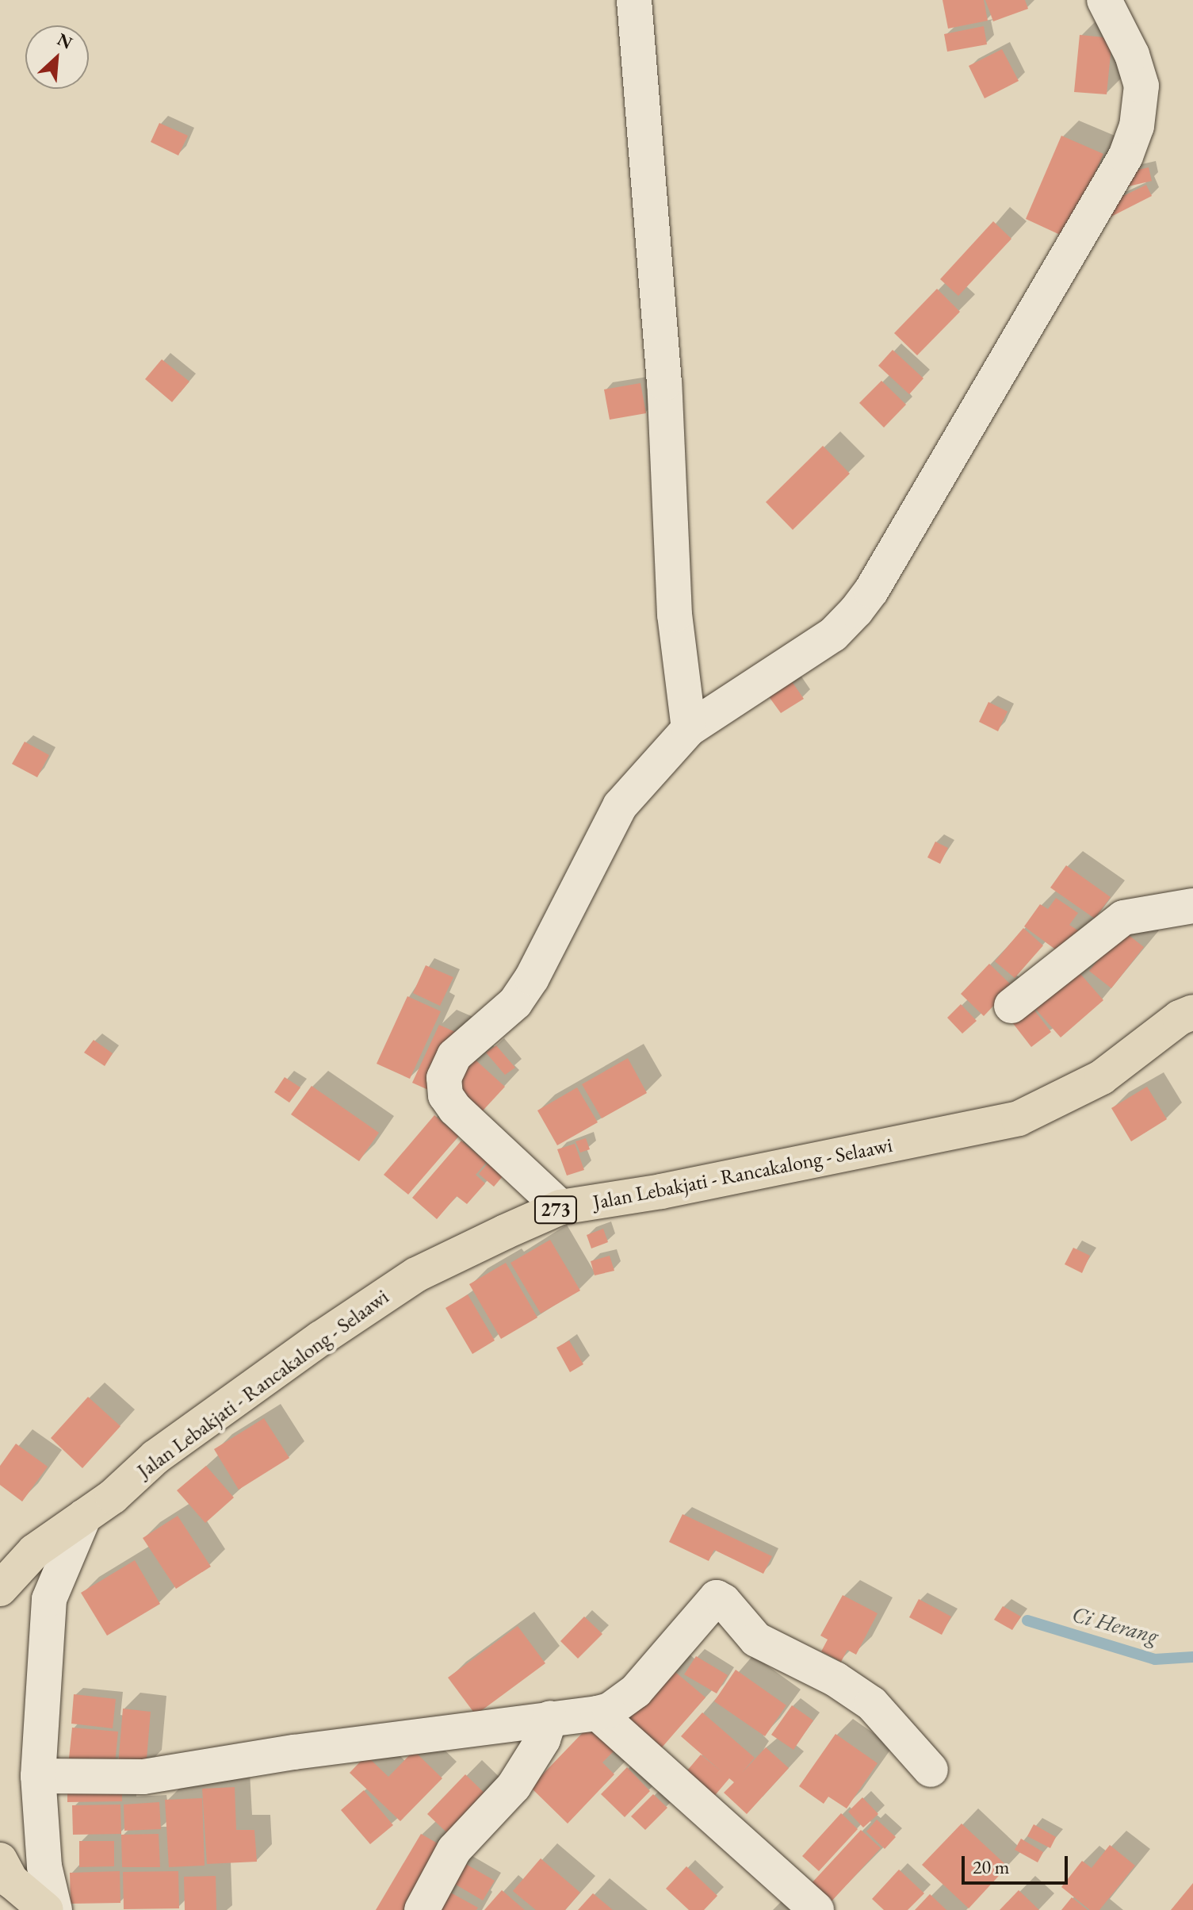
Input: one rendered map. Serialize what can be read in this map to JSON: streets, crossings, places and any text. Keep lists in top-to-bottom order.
{
  "streets": {
    "main road": ["Jalan Lebakjati - Rancakalong - Selaawi", "273"]
  },
  "water": ["Ci Herang"],
  "scale_bar": "20 m",
  "north": "top right"
}
